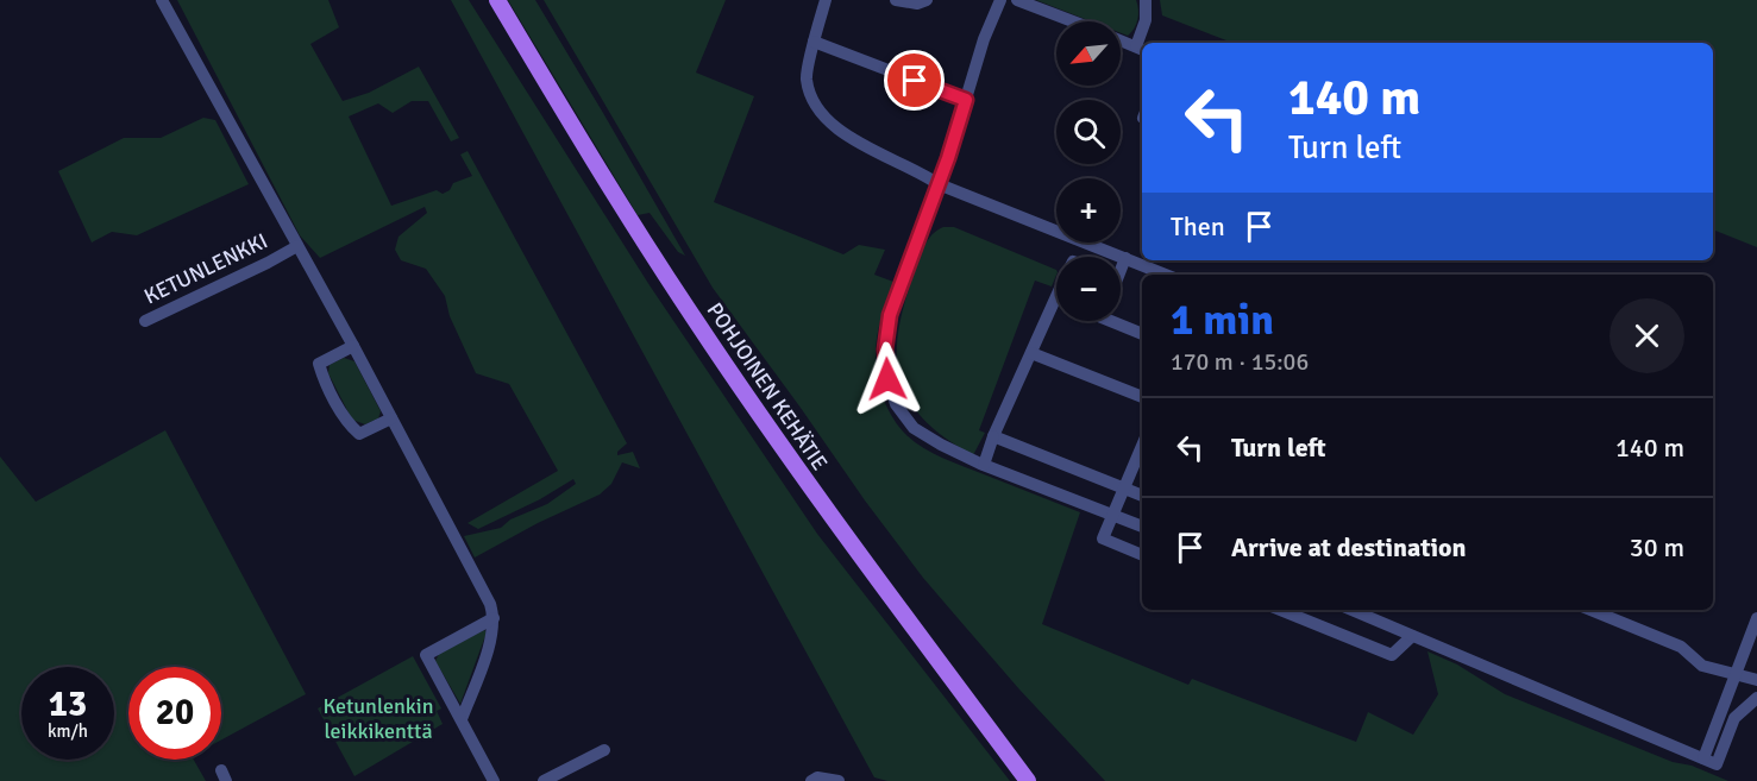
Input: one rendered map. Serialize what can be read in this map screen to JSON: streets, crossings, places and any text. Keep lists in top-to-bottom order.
{
  "streets": {
    "main road": ["POHJOINEN KEHÄTIE"],
    "street": ["KETUNLENKKI"]
  },
  "parks": ["Ketunlenkin leikkikenttä"],
  "north": "bottom left",
  "page": {
    "map_buttons": ["+", "−"],
    "turn": ["140 m", "Turn left"],
    "then": "Then",
    "heading": ["1 min", "170 m · 15:06"],
    "list": [
      {
        "name": "Turn left",
        "value": "140 m"
      },
      {
        "name": "Arrive at destination",
        "value": "30 m"
      }
    ],
    "speed": "13 km/h",
    "limit": "20"
  }
}
